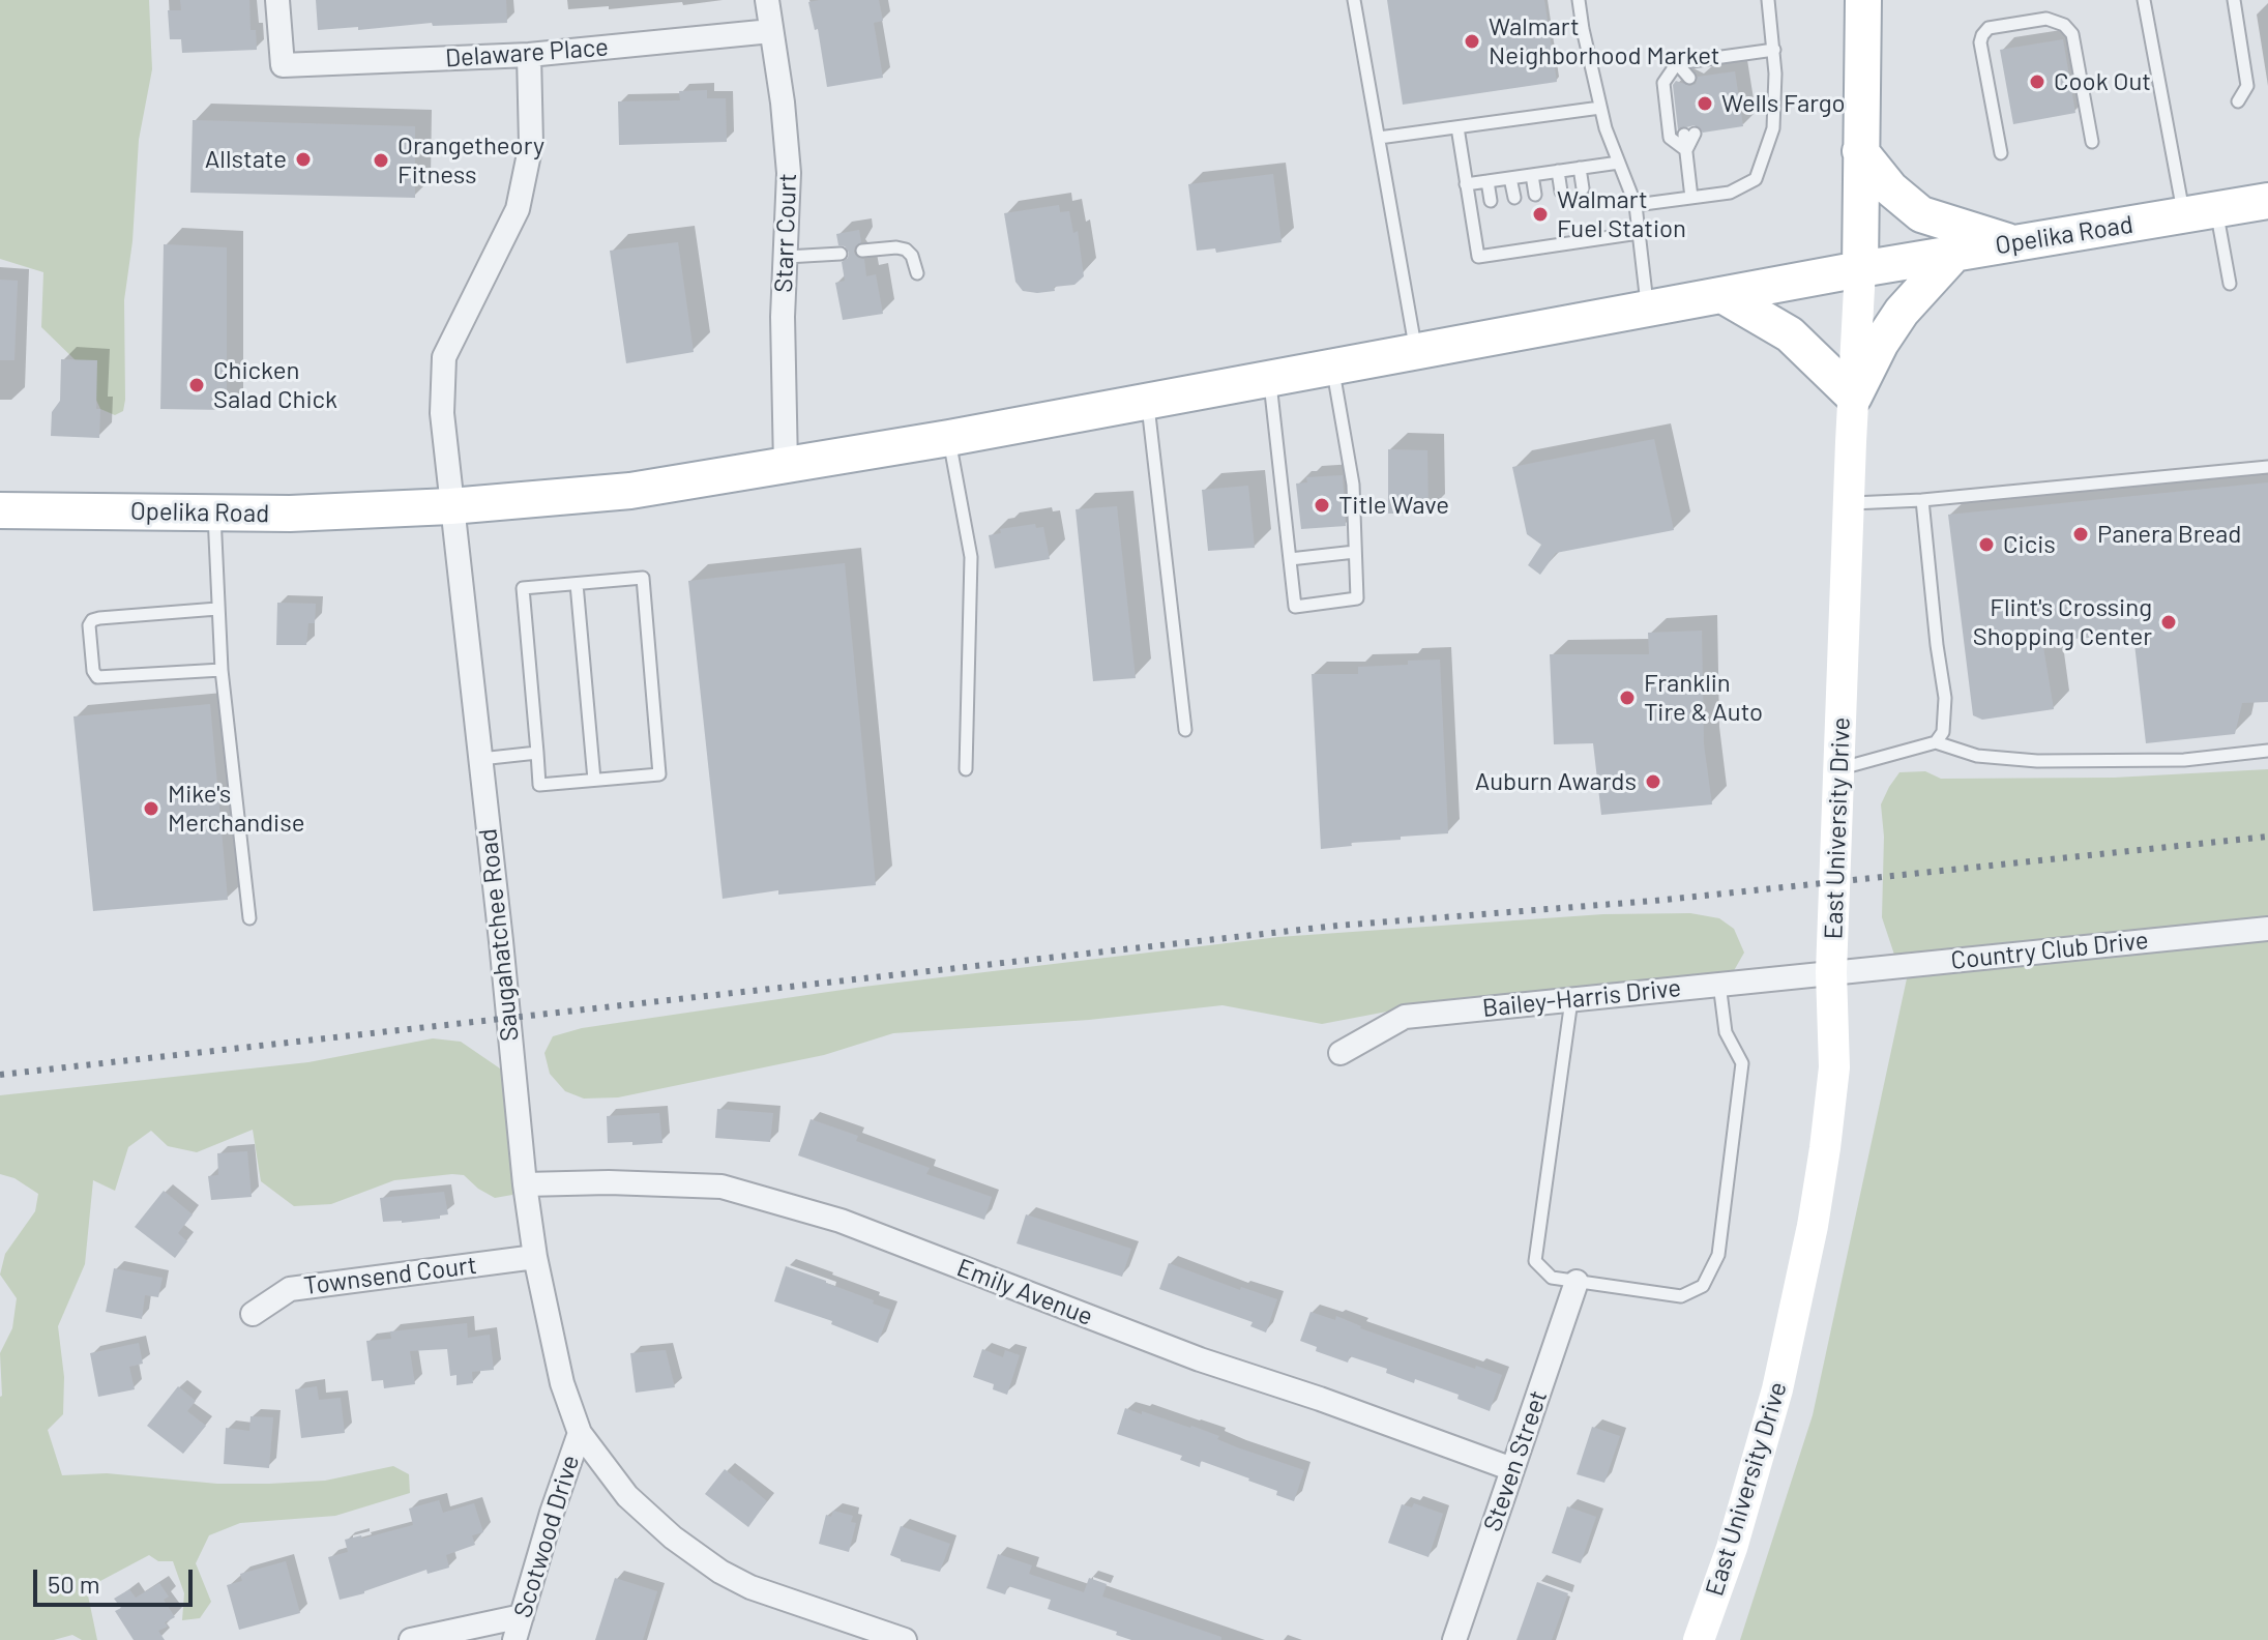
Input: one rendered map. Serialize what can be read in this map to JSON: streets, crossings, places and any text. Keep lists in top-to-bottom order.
{
  "streets": {
    "main road": ["Opelika Road", "East University Drive"],
    "street": [
      "Delaware Place",
      "Starr Court",
      "Saugahatchee Road",
      "Country Club Drive",
      "Bailey-Harris Drive",
      "Townsend Court",
      "Emily Avenue",
      "Steven Street",
      "Scotwood Drive"
    ]
  },
  "crossings": [
    ["Delaware Place", "Starr Court"],
    ["Delaware Place", "Saugahatchee Road"],
    ["Starr Court", "Opelika Road"],
    ["Opelika Road", "East University Drive"],
    ["Opelika Road", "Saugahatchee Road"],
    ["East University Drive", "Country Club Drive"],
    ["East University Drive", "Bailey-Harris Drive"],
    ["Saugahatchee Road", "Townsend Court"],
    ["Saugahatchee Road", "Emily Avenue"],
    ["Saugahatchee Road", "Scotwood Drive"],
    ["Country Club Drive", "Bailey-Harris Drive"],
    ["Emily Avenue", "Steven Street"]
  ],
  "places": [
    "Walmart Neighborhood Market",
    "Cook Out",
    "Wells Fargo",
    "Allstate",
    "Orangetheory Fitness",
    "Walmart Fuel Station",
    "Chicken Salad Chick",
    "Title Wave",
    "Panera Bread",
    "Cicis",
    "Flint's Crossing Shopping Center",
    "Franklin Tire & Auto",
    "Auburn Awards",
    "Mike's Merchandise"
  ],
  "scale_bar": "50 m"
}
